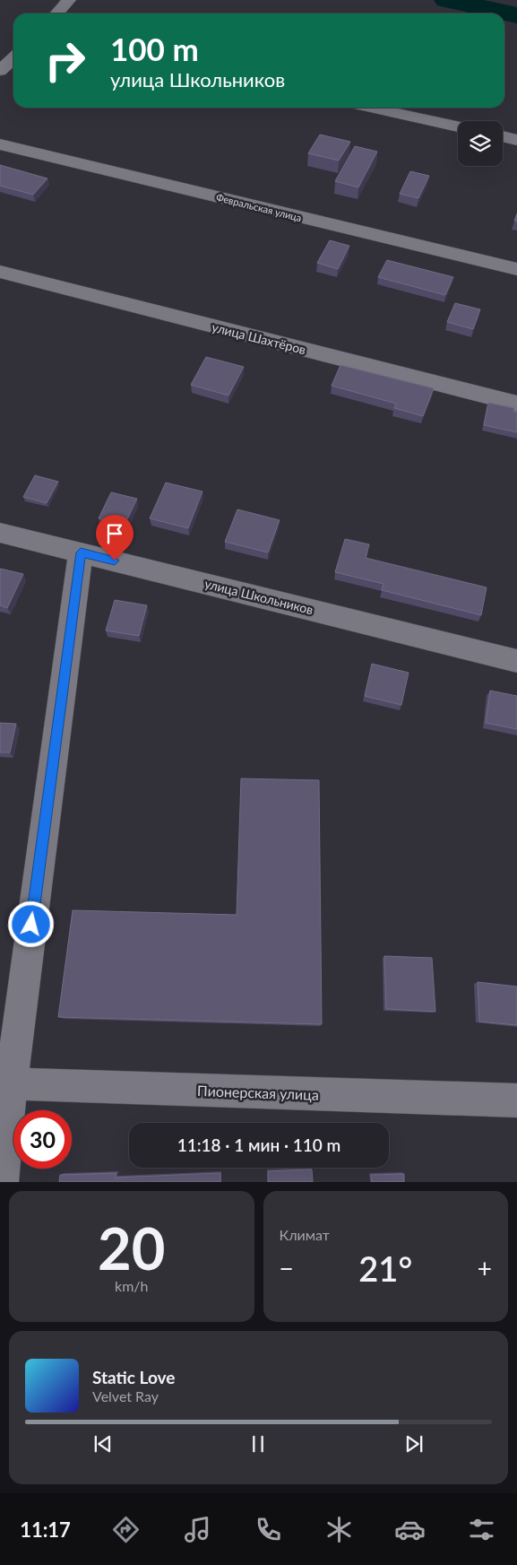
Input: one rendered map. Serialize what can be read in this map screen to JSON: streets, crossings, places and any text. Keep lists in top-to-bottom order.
{
  "streets": {
    "street": [
      "Февральская улица",
      "улица Шахтёров",
      "улица Школьников",
      "Пионерская улица"
    ]
  },
  "page": {
    "turn": ["100 m", "улица Школьников"],
    "limit": "30",
    "trip": "11:18 · 1 мин · 110 m",
    "tile": [
      ["20", "km/h"],
      "Климат"
    ],
    "heat": ["−", "21°", "+"],
    "song": ["Static Love", "Velvet Ray"],
    "tabs": "11:17"
  }
}
